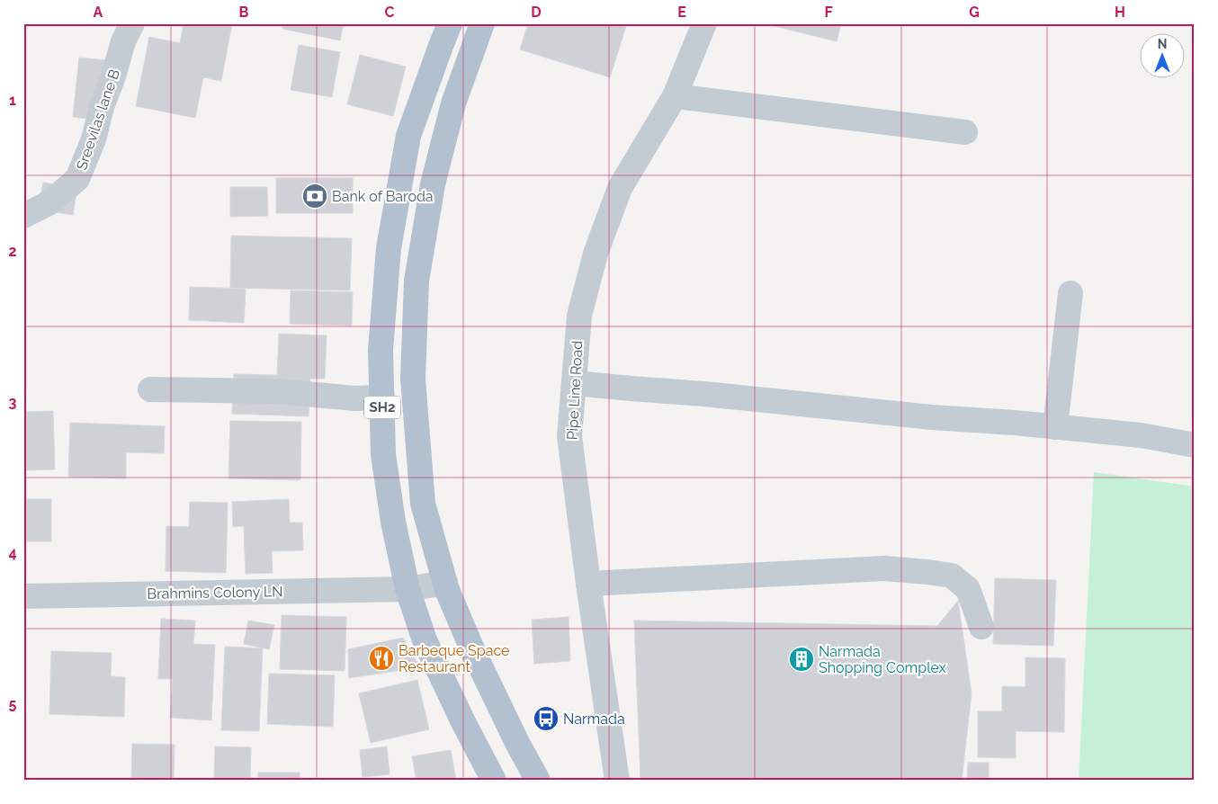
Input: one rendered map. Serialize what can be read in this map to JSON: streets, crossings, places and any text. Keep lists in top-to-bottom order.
{
  "streets": {
    "main road": ["SH2"],
    "street": ["Sreevilas lane B", "Pipe Line Road", "Brahmins Colony LN"]
  },
  "crossings": [
    ["SH2", "Brahmins Colony LN"]
  ],
  "places": {
    "bank": ["Bank of Baroda"],
    "restaurant": ["Barbeque Space Restaurant"],
    "building": ["Narmada Shopping Complex"],
    "bus stop": ["Narmada"]
  },
  "north": "top",
  "grid": {
    "columns": [
      "A",
      "B",
      "C",
      "D",
      "E",
      "F",
      "G",
      "H"
    ],
    "rows": [
      "1",
      "2",
      "3",
      "4",
      "5"
    ]
  }
}
